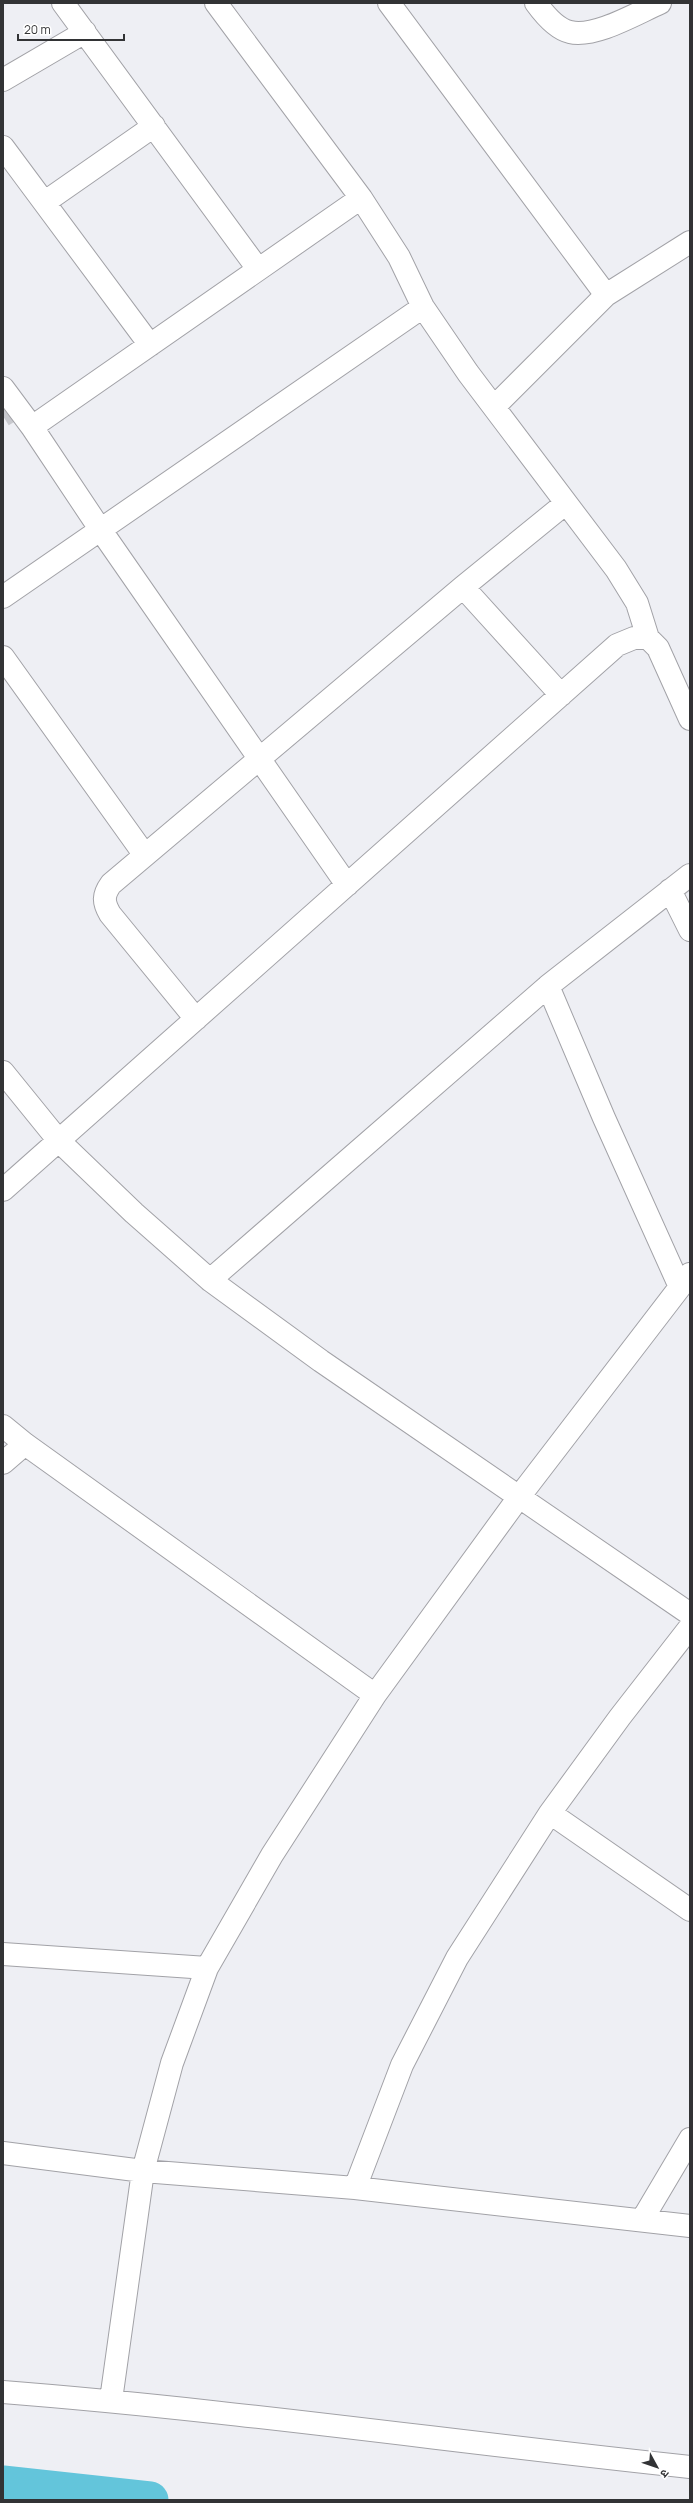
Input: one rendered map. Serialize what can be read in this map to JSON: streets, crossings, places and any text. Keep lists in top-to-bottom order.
{
  "scale_bar": "20 m",
  "north": "bottom right"
}
